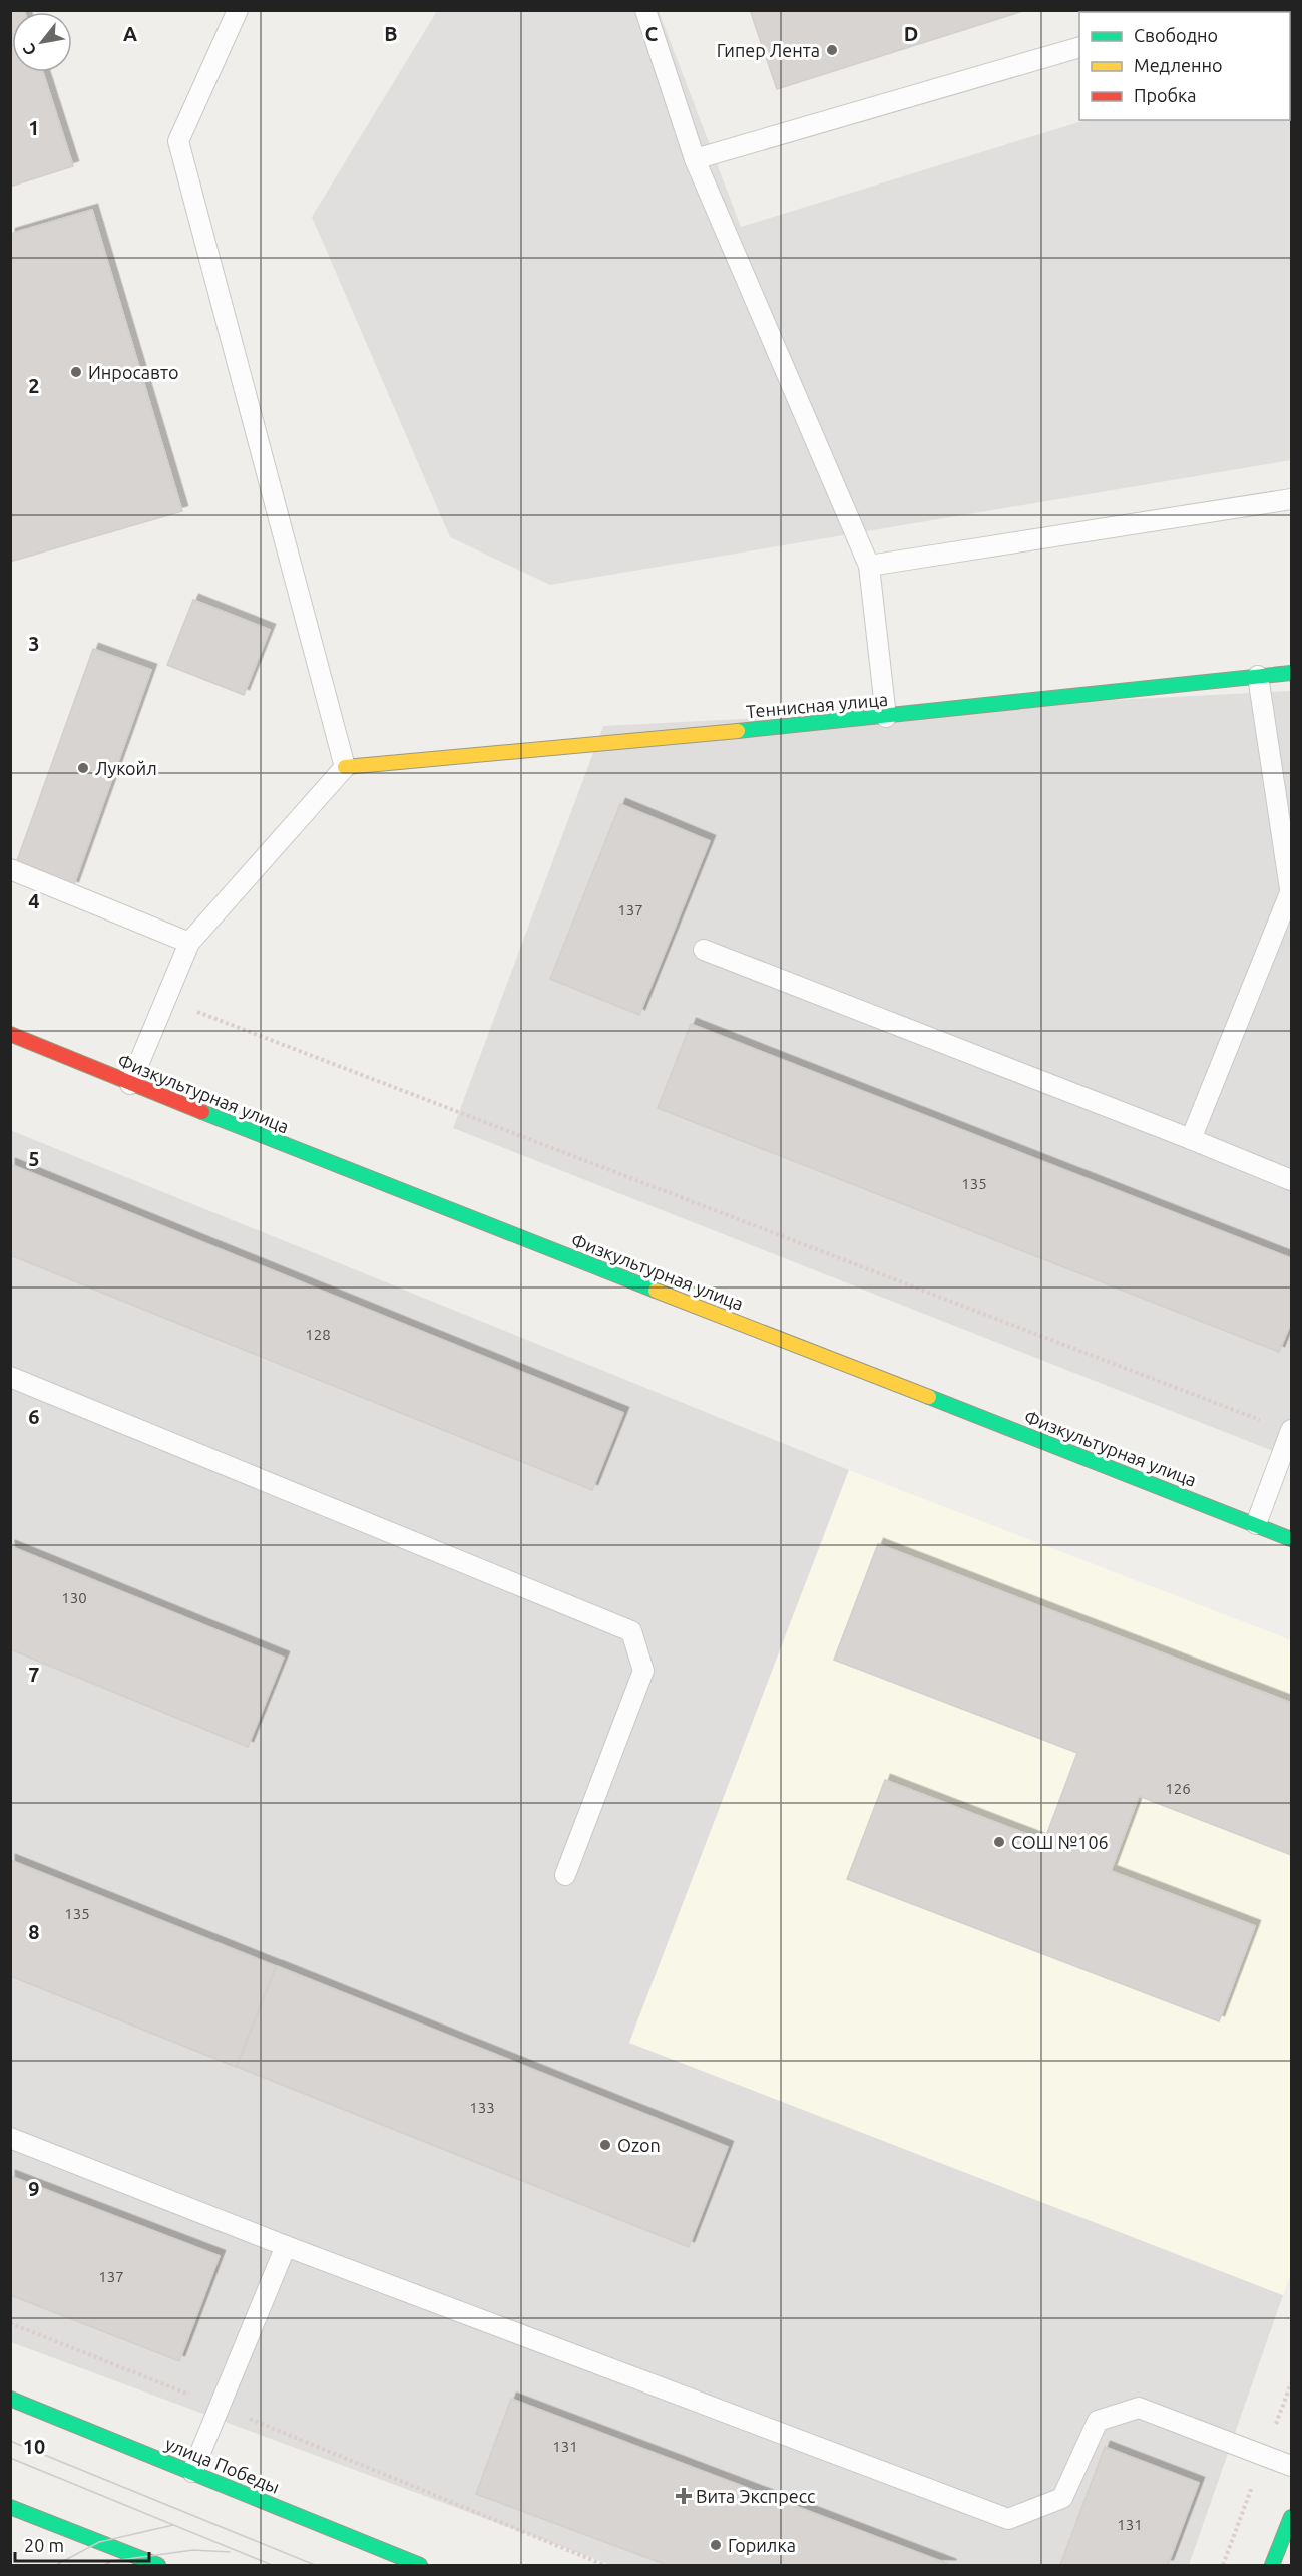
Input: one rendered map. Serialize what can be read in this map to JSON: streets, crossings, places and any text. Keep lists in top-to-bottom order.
{
  "streets": {
    "main road": ["Теннисная улица", "Физкультурная улица", "улица Победы"]
  },
  "places": {
    "other": [
      "Гипер Лента",
      "Инросавто",
      "Лукойл",
      "СОШ №106",
      "Ozon",
      "Горилка"
    ],
    "health": ["Вита Экспресс"]
  },
  "house_numbers": [
    "137",
    "135",
    "128",
    "130",
    "126",
    "135",
    "133",
    "137",
    "131",
    "131"
  ],
  "legend": ["Свободно", "Медленно", "Пробка"],
  "scale_bar": "20 m",
  "north": "bottom left",
  "grid": {
    "columns": [
      "A",
      "B",
      "C",
      "D"
    ],
    "rows": [
      "1",
      "2",
      "3",
      "4",
      "5",
      "6",
      "7",
      "8",
      "9",
      "10"
    ]
  }
}
